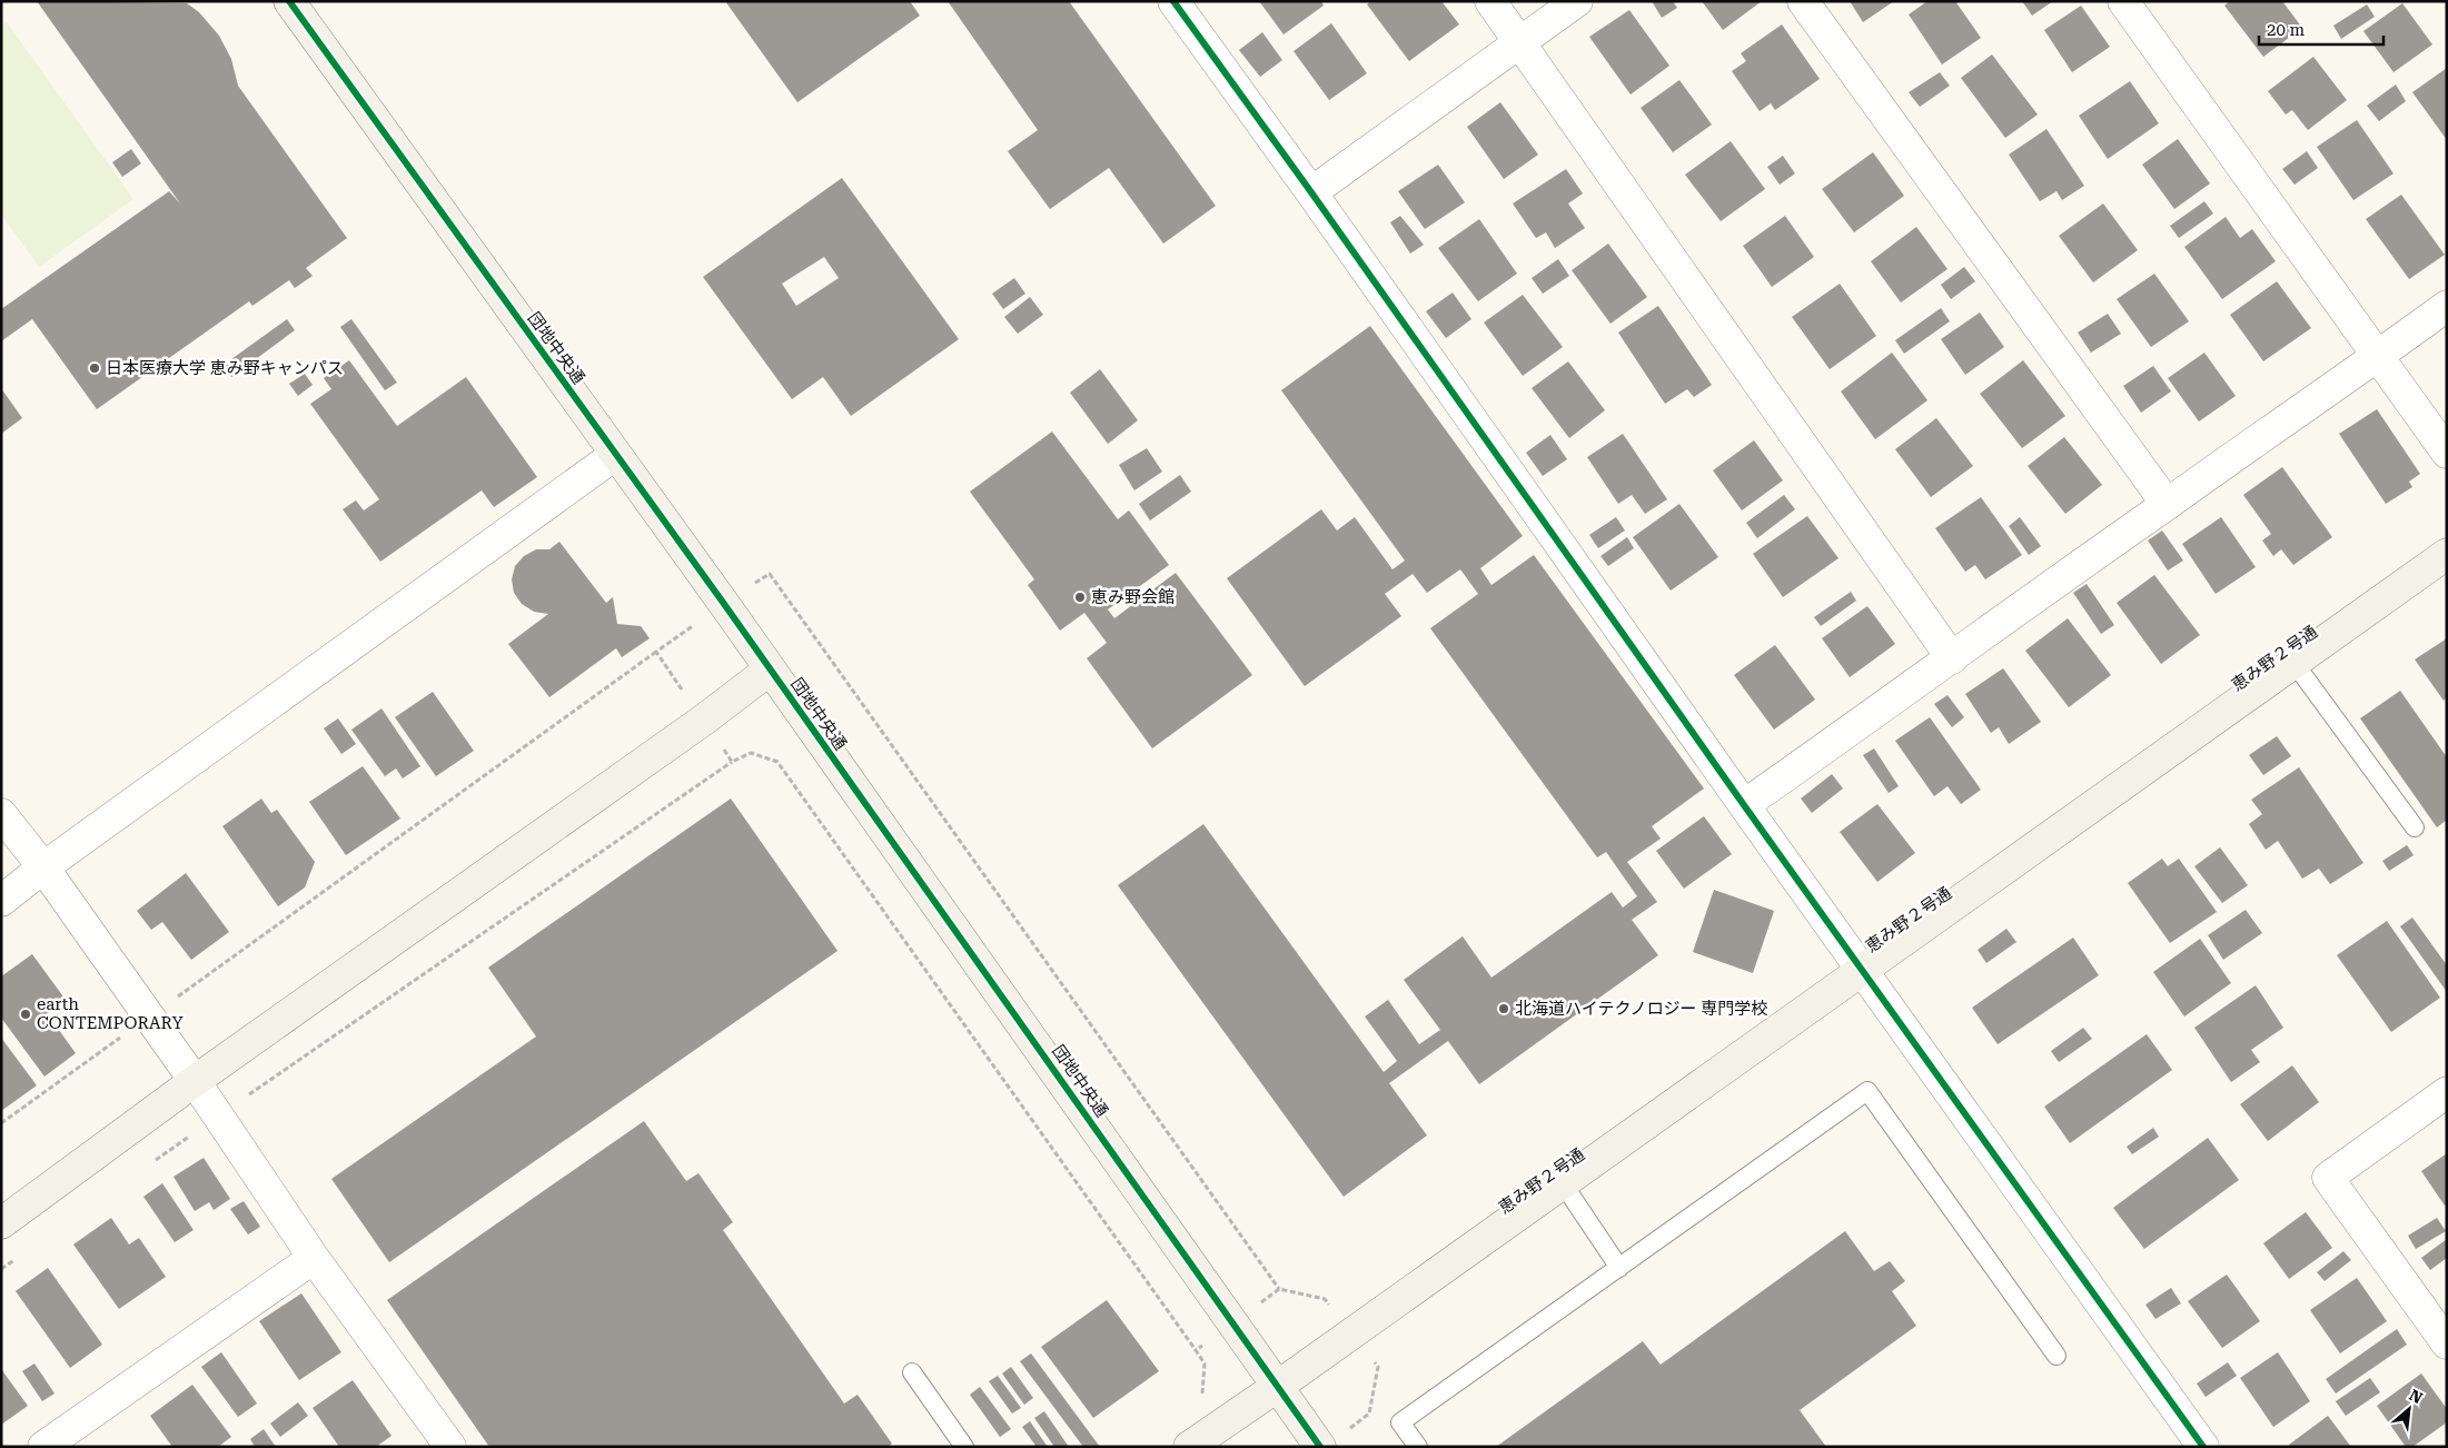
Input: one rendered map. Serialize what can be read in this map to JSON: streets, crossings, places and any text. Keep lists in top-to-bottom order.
{
  "streets": {
    "street": ["団地中央通", "恵み野２号通"]
  },
  "crossings": [
    ["団地中央通", "恵み野２号通"]
  ],
  "places": [
    "日本医療大学 恵み野キャンパス",
    "恵み野会館",
    "北海道ハイテクノロジー 専門学校",
    "earth CONTEMPORARY"
  ],
  "scale_bar": "20 m",
  "north": "top right"
}
